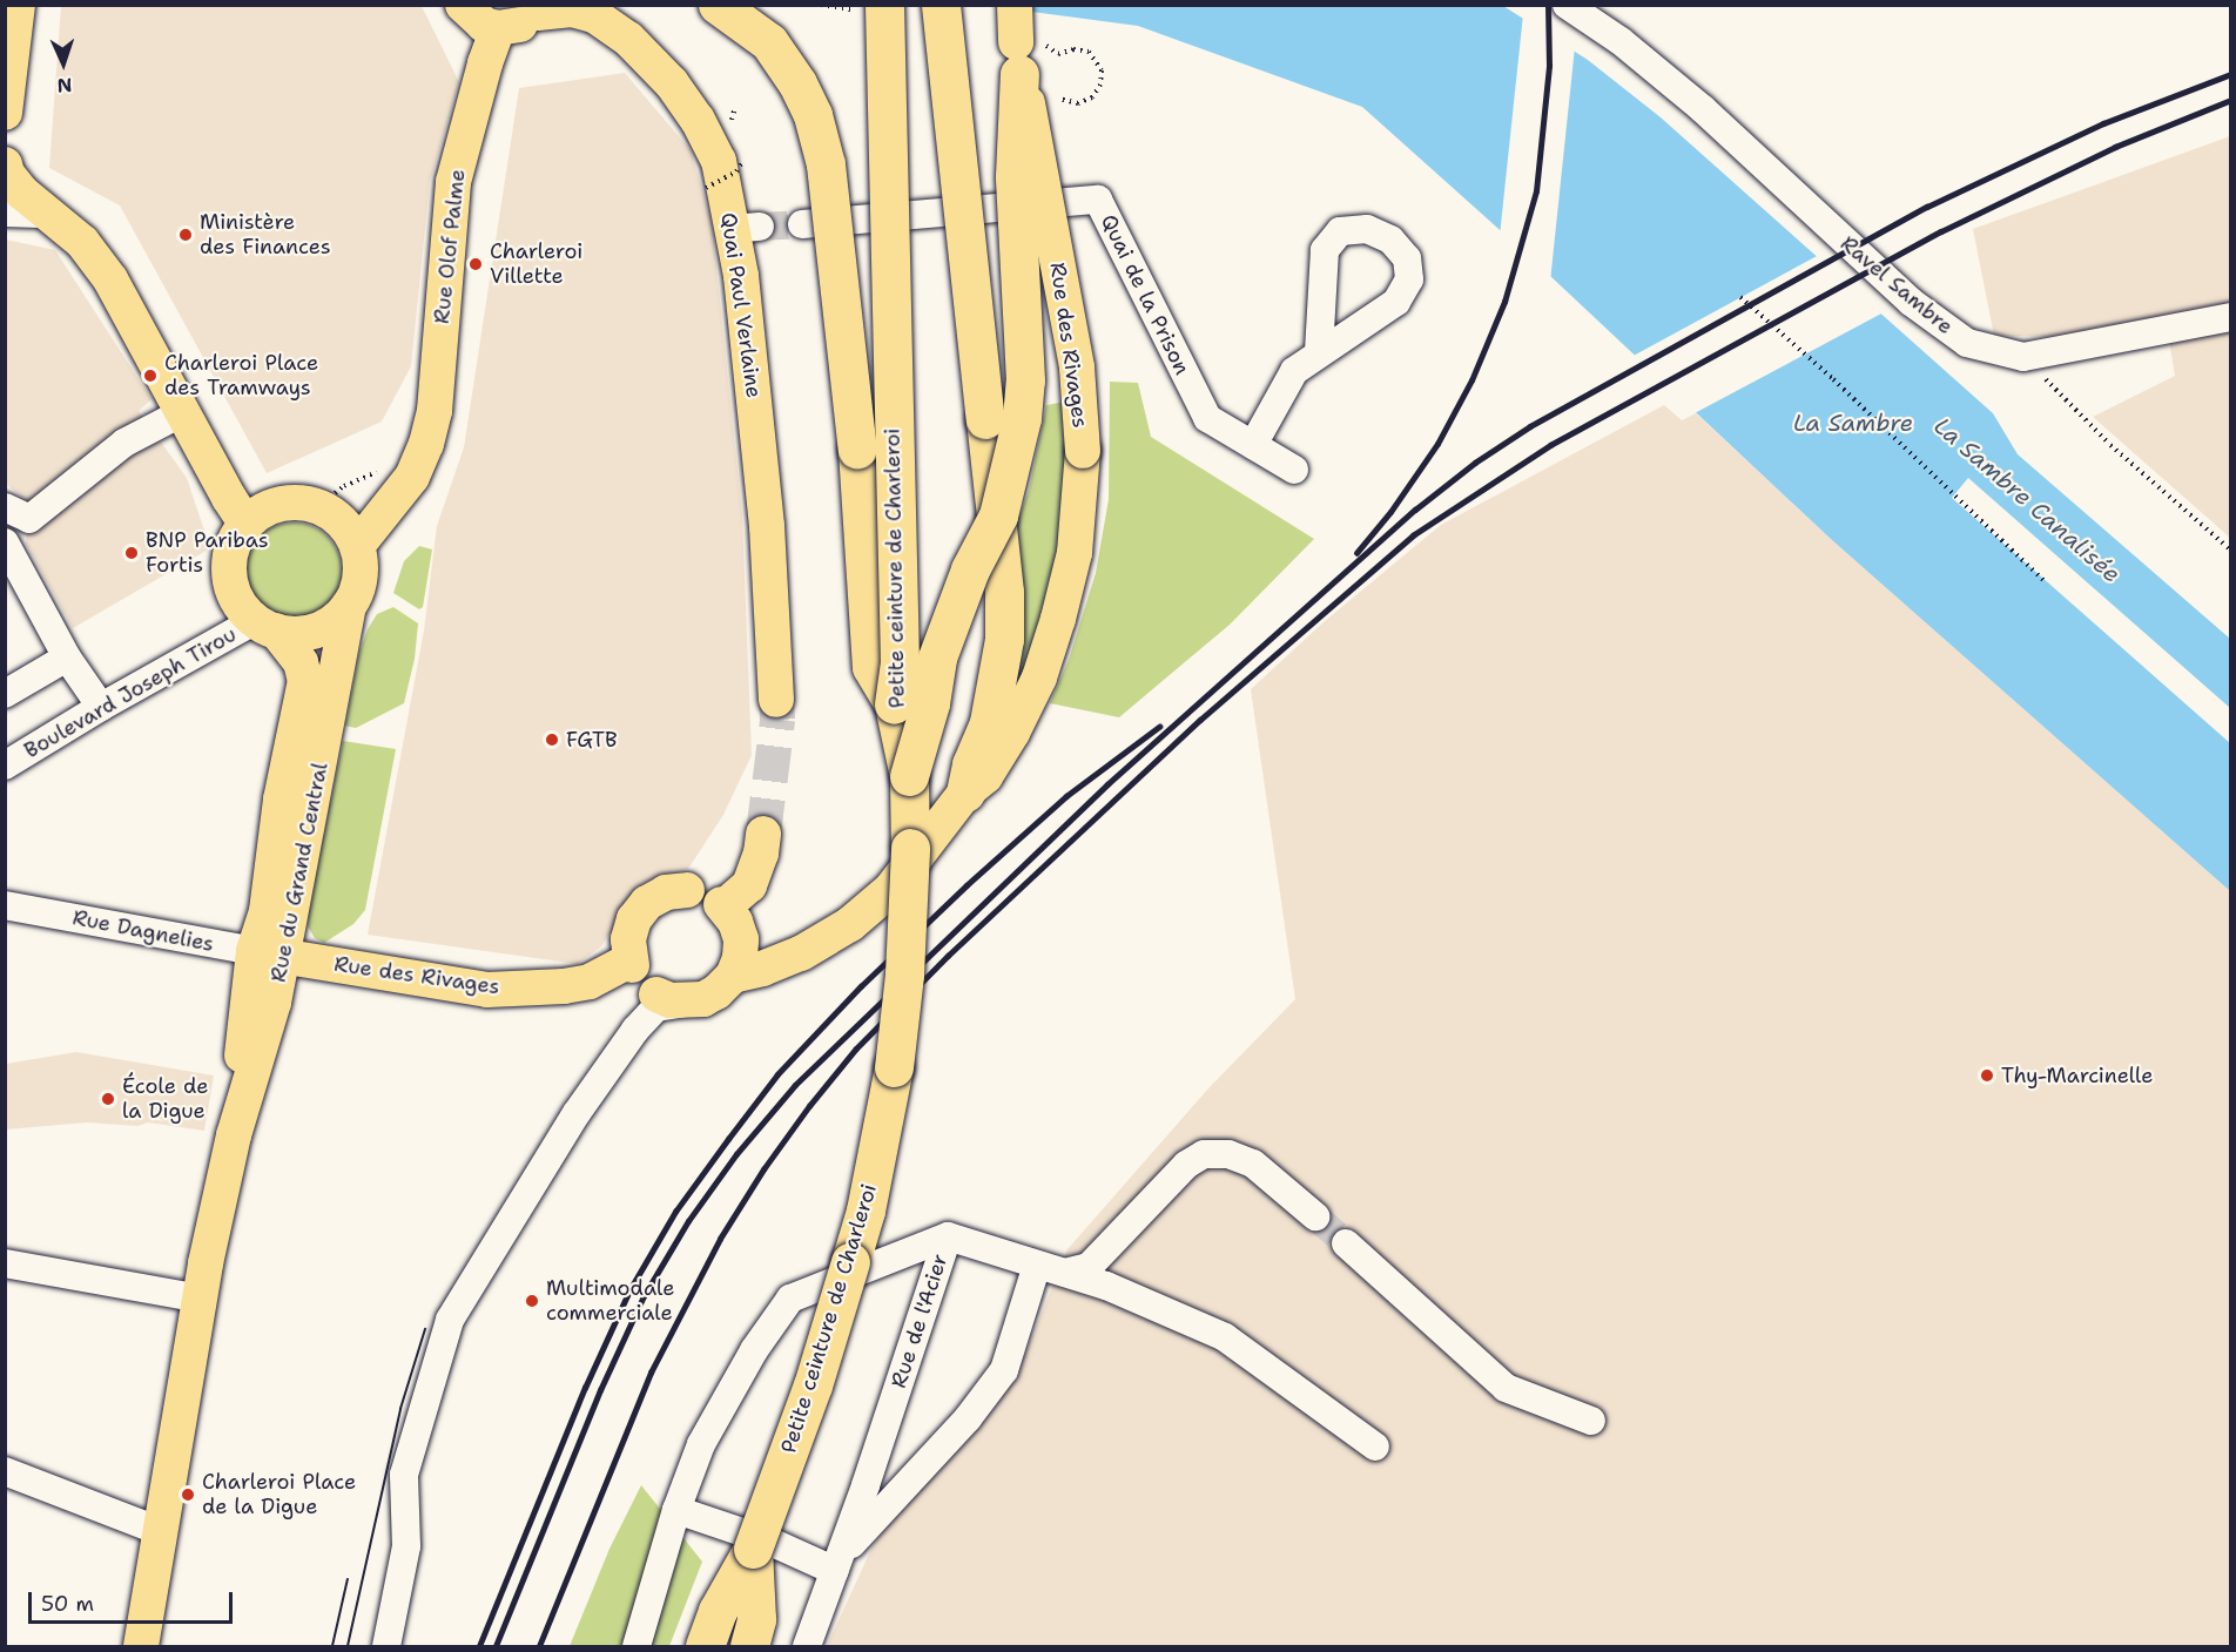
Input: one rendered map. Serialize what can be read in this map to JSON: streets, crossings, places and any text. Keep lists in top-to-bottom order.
{
  "streets": {
    "highway": ["Petite ceinture de Charleroi"],
    "main road": [
      "Rue Olof Palme",
      "Quai Paul Verlaine",
      "Rue des Rivages",
      "Rue du Grand Central"
    ],
    "street": [
      "Ravel Sambre",
      "Quai de la Prison",
      "Boulevard Joseph Tirou",
      "Rue Dagnelies",
      "Rue de l'Acier"
    ]
  },
  "crossings": [
    ["Rue Olof Palme", "Boulevard Joseph Tirou"],
    ["Rue Olof Palme", "Rue du Grand Central"],
    ["Rue des Rivages", "Rue du Grand Central"],
    ["Rue des Rivages", "Rue Dagnelies"],
    ["Boulevard Joseph Tirou", "Rue du Grand Central"],
    ["Rue du Grand Central", "Rue Dagnelies"]
  ],
  "water": ["La Sambre", "La Sambre Canalisée"],
  "places": [
    "Ministère des Finances",
    "Charleroi Villette",
    "Charleroi Place des Tramways",
    "BNP Paribas Fortis",
    "FGTB",
    "Thy-Marcinelle",
    "École de la Digue",
    "Multimodale commerciale",
    "Charleroi Place de la Digue"
  ],
  "scale_bar": "50 m",
  "north": "bottom"
}
